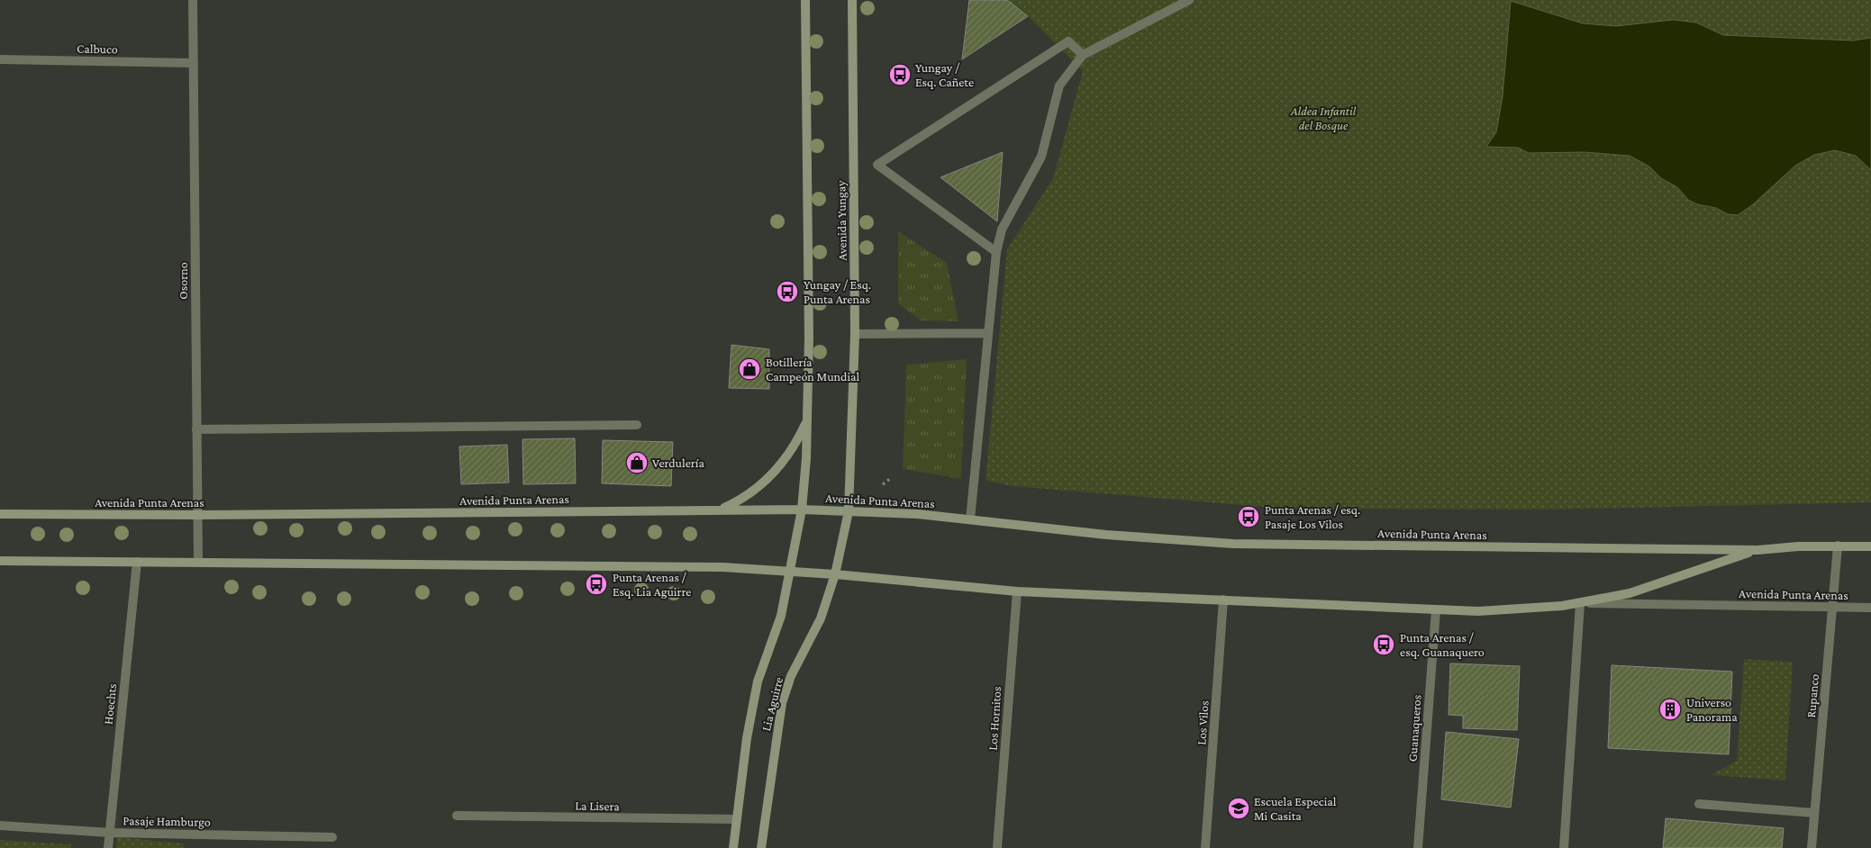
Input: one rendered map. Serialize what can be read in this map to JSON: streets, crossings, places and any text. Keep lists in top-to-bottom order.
{
  "streets": {
    "main road": ["Avenida Yungay", "Avenida Punta Arenas", "Lia Aguirre"],
    "street": [
      "Calbuco",
      "Osorno",
      "Rupanco",
      "Hoechts",
      "Los Hornitos",
      "Los Vilos",
      "Guanaqueros",
      "La Lisera",
      "Pasaje Hamburgo"
    ]
  },
  "crossings": [
    ["Calbuco", "Osorno"],
    ["Avenida Yungay", "Avenida Punta Arenas"],
    ["Avenida Yungay", "Lia Aguirre"],
    ["Osorno", "Avenida Punta Arenas"],
    ["Avenida Punta Arenas", "Rupanco"],
    ["Avenida Punta Arenas", "Hoechts"],
    ["Avenida Punta Arenas", "Lia Aguirre"],
    ["Avenida Punta Arenas", "Los Hornitos"],
    ["Avenida Punta Arenas", "Los Vilos"],
    ["Avenida Punta Arenas", "Guanaqueros"],
    ["Hoechts", "Pasaje Hamburgo"],
    ["Lia Aguirre", "La Lisera"]
  ],
  "parks": ["Aldea Infantil del Bosque"],
  "places": {
    "bus stop": [
      "Yungay / Esq. Cañete",
      "Yungay / Esq. Punta Arenas",
      "Punta Arenas / esq. Pasaje Los Vilos",
      "Punta Arenas / Esq. Lia Aguirre",
      "Punta Arenas / esq. Guanaquero"
    ],
    "shop": ["Botillería Campeón Mundial", "Verdulería"],
    "building": ["Universo Panorama"],
    "school or university": ["Escuela Especial Mi Casita"]
  }
}
